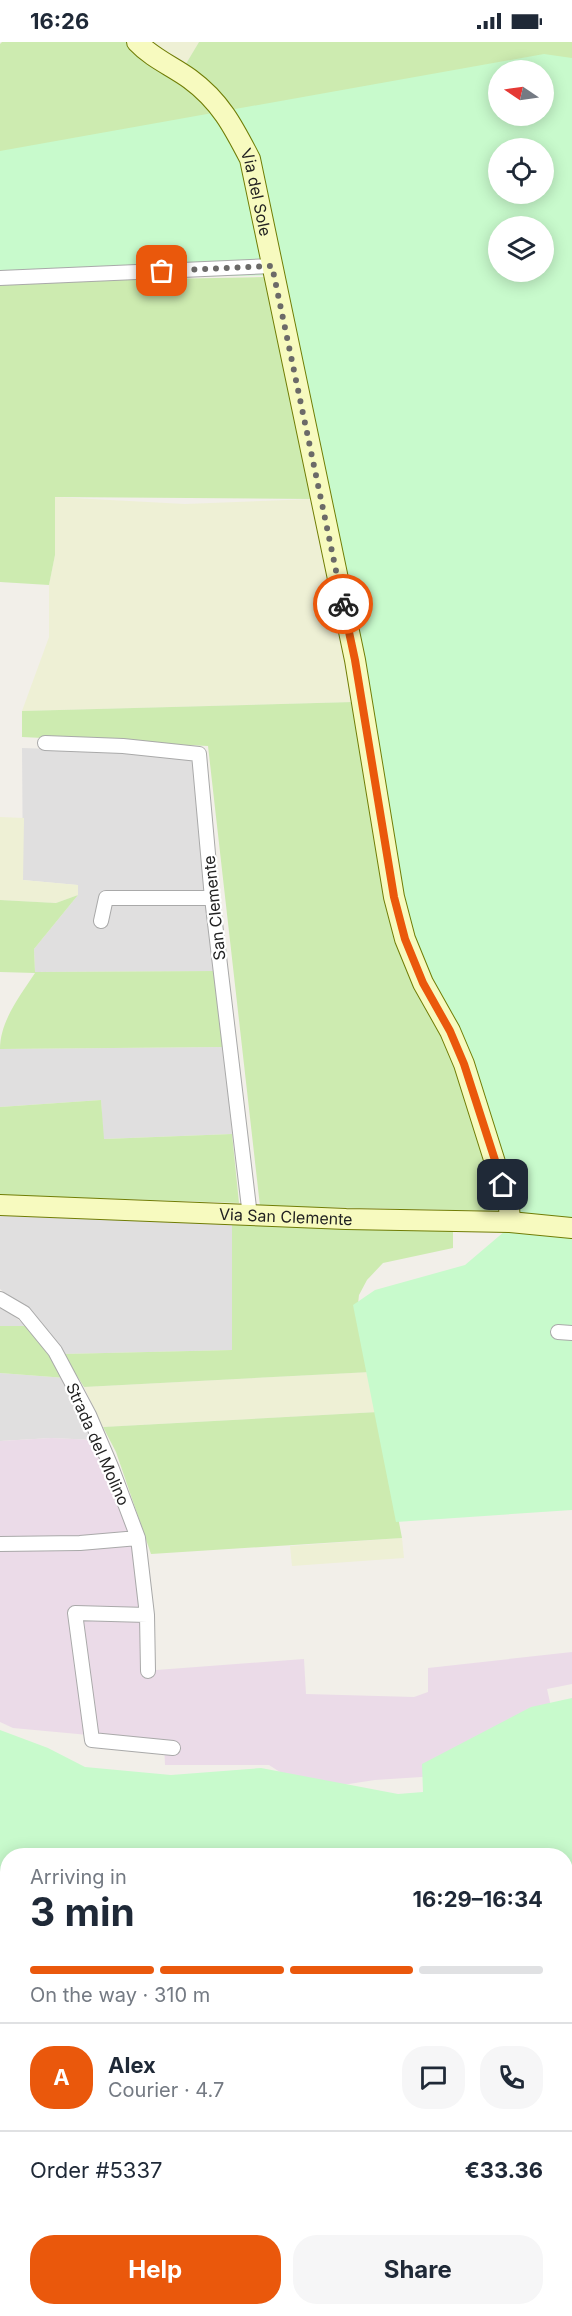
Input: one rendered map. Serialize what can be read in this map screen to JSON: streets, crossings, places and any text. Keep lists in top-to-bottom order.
{
  "streets": {
    "street": [
      "Via del Sole",
      "San Clemente",
      "Via San Clemente",
      "Strada del Molino"
    ]
  },
  "crossings": [
    ["Via del Sole", "Via San Clemente"],
    ["San Clemente", "Via San Clemente"]
  ],
  "north": "left",
  "page": {
    "status": "16:26",
    "heading": ["3 min", "Arriving in", "16:29–16:34"],
    "panel": [
      "Alex",
      "Courier · 4.7",
      "Order #5337",
      "€33.36"
    ],
    "bar": "On the way · 310 m",
    "round": "A",
    "buttons": ["Help", "Share"]
  }
}
